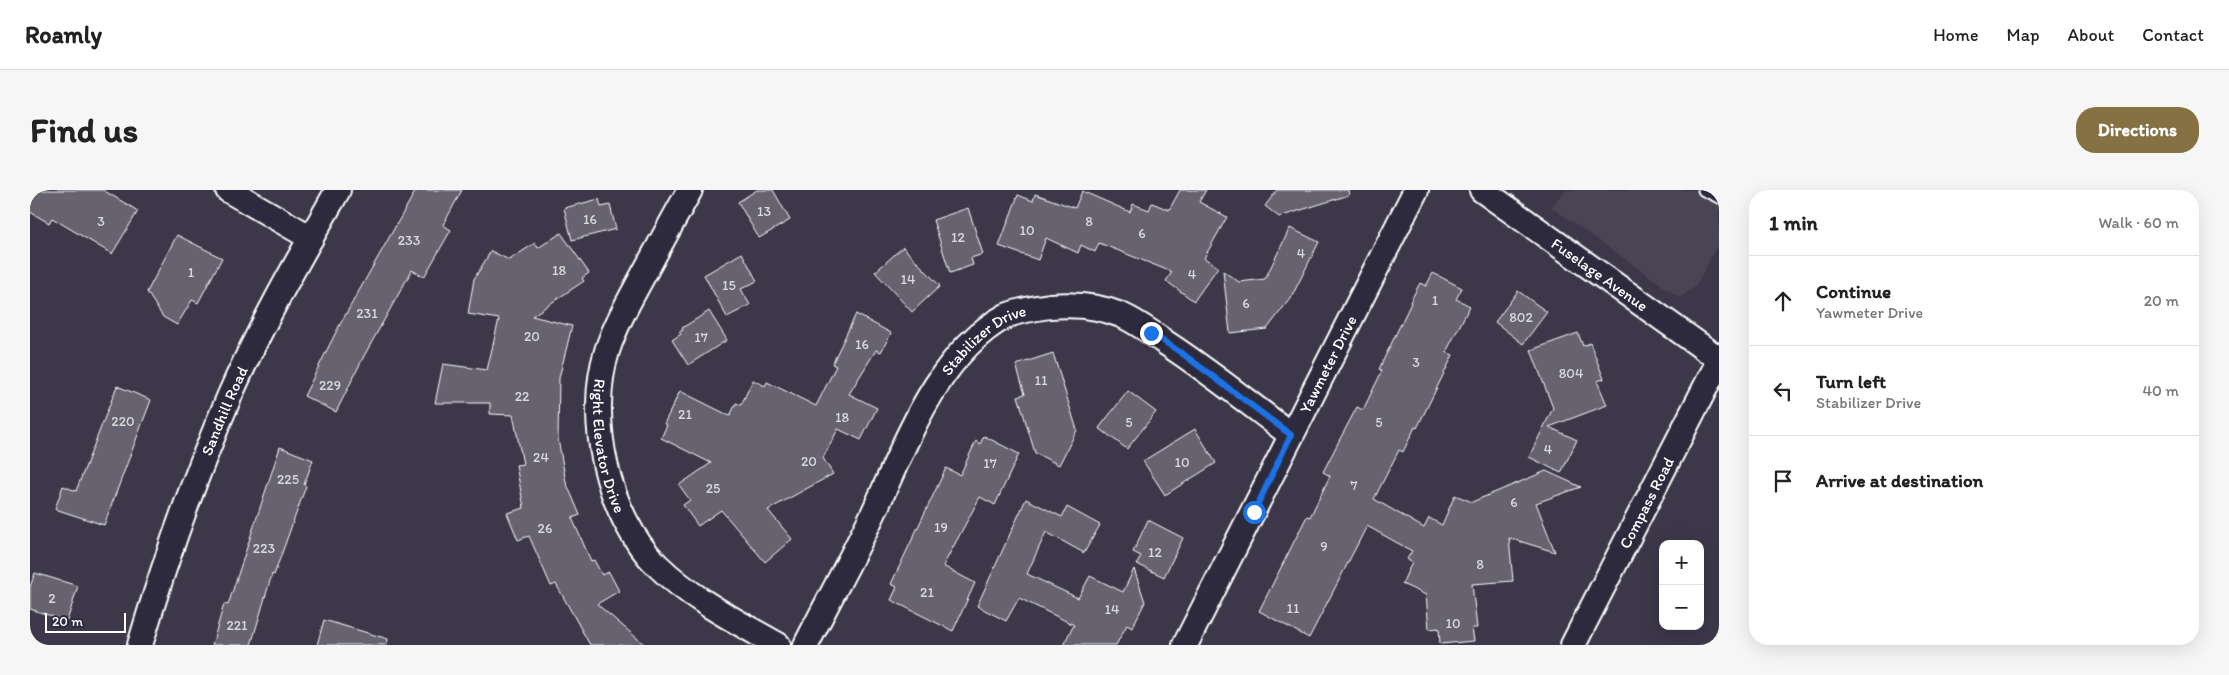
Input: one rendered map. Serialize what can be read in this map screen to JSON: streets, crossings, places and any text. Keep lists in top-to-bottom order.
{
  "streets": {
    "street": [
      "Fuselage Avenue",
      "Stabilizer Drive",
      "Yawmeter Drive",
      "Sandhill Road",
      "Right Elevator Drive",
      "Compass Road"
    ]
  },
  "crossings": [
    ["Fuselage Avenue", "Compass Road"],
    ["Stabilizer Drive", "Yawmeter Drive"]
  ],
  "house_numbers": [
    "13",
    "16",
    "3",
    "8",
    "10",
    "6",
    "12",
    "233",
    "4",
    "18",
    "1",
    "4",
    "14",
    "15",
    "1",
    "6",
    "231",
    "802",
    "20",
    "17",
    "16",
    "3",
    "804",
    "11",
    "229",
    "22",
    "21",
    "18",
    "220",
    "5",
    "5",
    "4",
    "24",
    "20",
    "10",
    "17",
    "225",
    "7",
    "25",
    "6",
    "19",
    "26",
    "9",
    "223",
    "12",
    "8",
    "21",
    "2",
    "11",
    "14",
    "10",
    "221"
  ],
  "scale_bar": "20 m",
  "page": {
    "header": "Roamly",
    "nav": [
      "Home",
      "Map",
      "About",
      "Contact"
    ],
    "buttons": "Directions",
    "title": "Find us",
    "heading": ["1 min", "Walk · 60 m"],
    "list": [
      ["Continue", "Yawmeter Drive", "20 m"],
      ["Turn left", "Stabilizer Drive", "40 m"],
      "Arrive at destination"
    ],
    "map_buttons": ["+", "−"],
    "scale": "20 m"
  }
}
